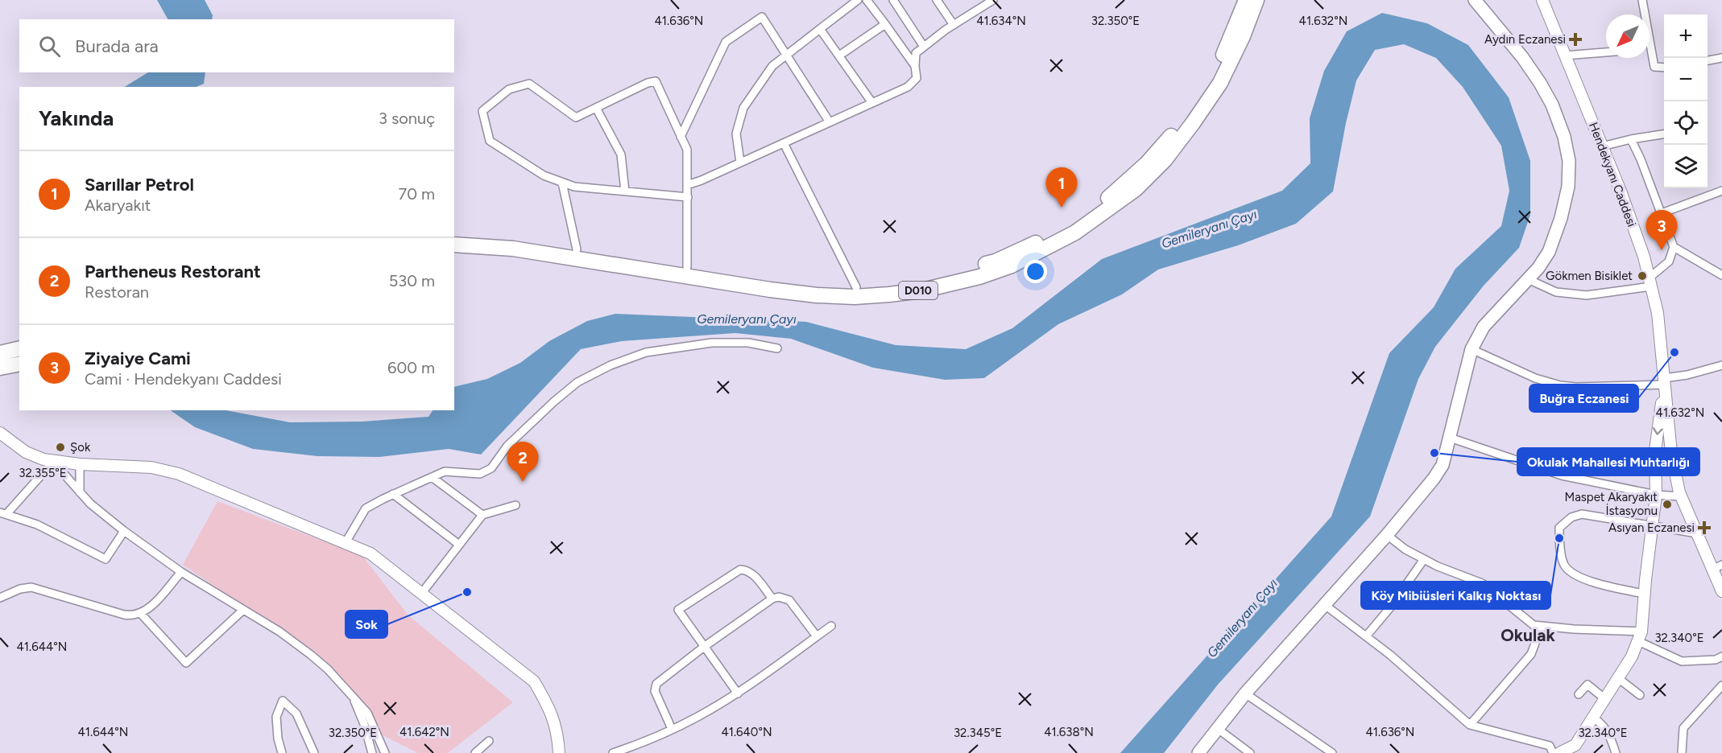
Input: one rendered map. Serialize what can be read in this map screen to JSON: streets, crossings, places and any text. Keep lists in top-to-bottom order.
{
  "streets": {
    "highway": ["D010"],
    "street": ["Hendekyanı Caddesi"]
  },
  "districts": ["Okulak"],
  "water": ["Gemileryanı Çayı"],
  "places": {
    "health": ["Aydın Eczanesi", "Asıyan Eczanesi"],
    "other": [
      "Gökmen Bisiklet",
      "Buğra Eczanesi",
      "Şok",
      "Okulak Mahallesi Muhtarlığı",
      "Maspet Akaryakıt İstasyonu",
      "Köy Mibiüsleri Kalkış Noktası",
      "Sok"
    ]
  },
  "north": "bottom left",
  "page": {
    "map_buttons": ["+", "−"],
    "search": "Burada ara",
    "heading": ["Yakında", "3 sonuç"],
    "list": [
      {
        "mark": "1",
        "name": "Sarıllar Petrol",
        "note": "Akaryakıt",
        "value": "70 m"
      },
      {
        "mark": "2",
        "name": "Partheneus Restorant",
        "note": "Restoran",
        "value": "530 m"
      },
      {
        "mark": "3",
        "name": "Ziyaiye Cami",
        "note": "Cami · Hendekyanı Caddesi",
        "value": "600 m"
      }
    ],
    "pins": ["1", "3", "2"]
  },
  "coordinates": [
    "32.350°E",
    "41.636°N",
    "41.634°N",
    "41.632°N",
    "32.355°E",
    "32.340°E",
    "41.644°N",
    "41.642°N",
    "41.640°N",
    "41.638°N",
    "32.345°E"
  ]
}
